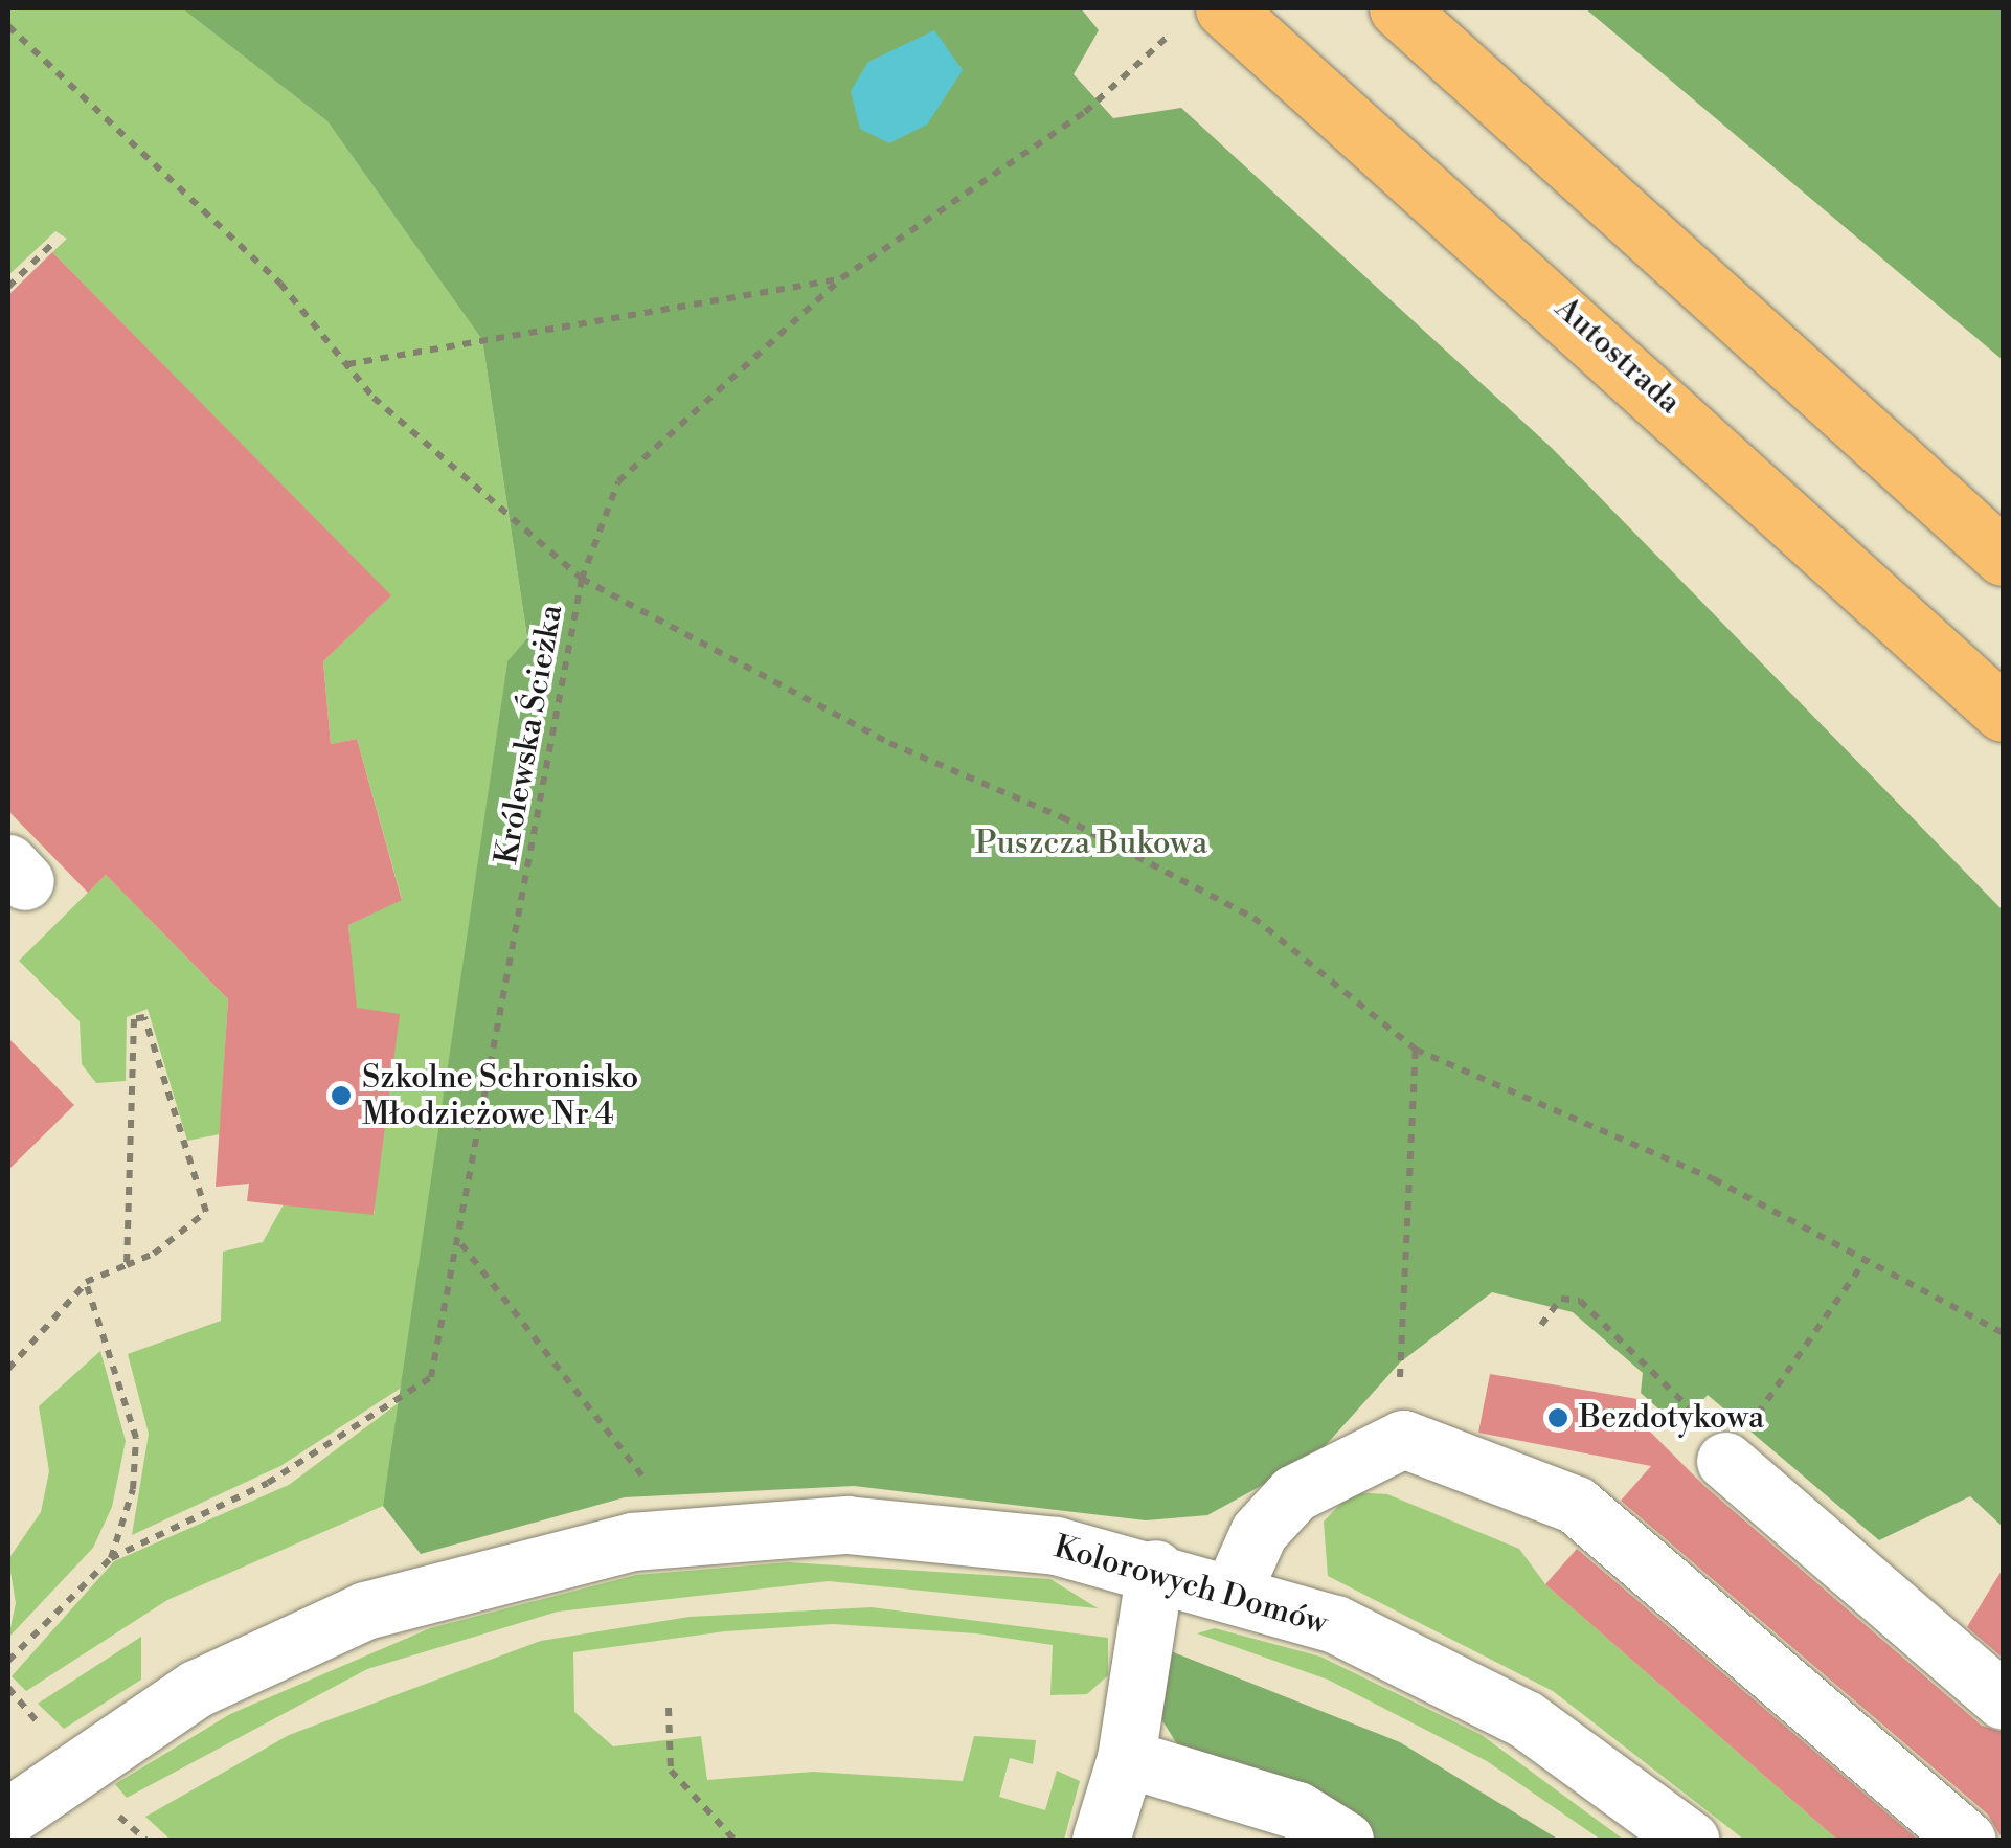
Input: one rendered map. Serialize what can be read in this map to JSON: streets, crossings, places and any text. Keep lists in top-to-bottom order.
{
  "streets": {
    "highway": ["Autostrada"],
    "street": ["Kolorowych Domów"],
    "path": ["Królewska Ścieżka"]
  },
  "crossings": [
    ["Autostrada", "Królewska Ścieżka"]
  ],
  "parks": ["Puszcza Bukowa"],
  "places": ["Szkolne Schronisko Młodzieżowe Nr 4", "Bezdotykowa"]
}
